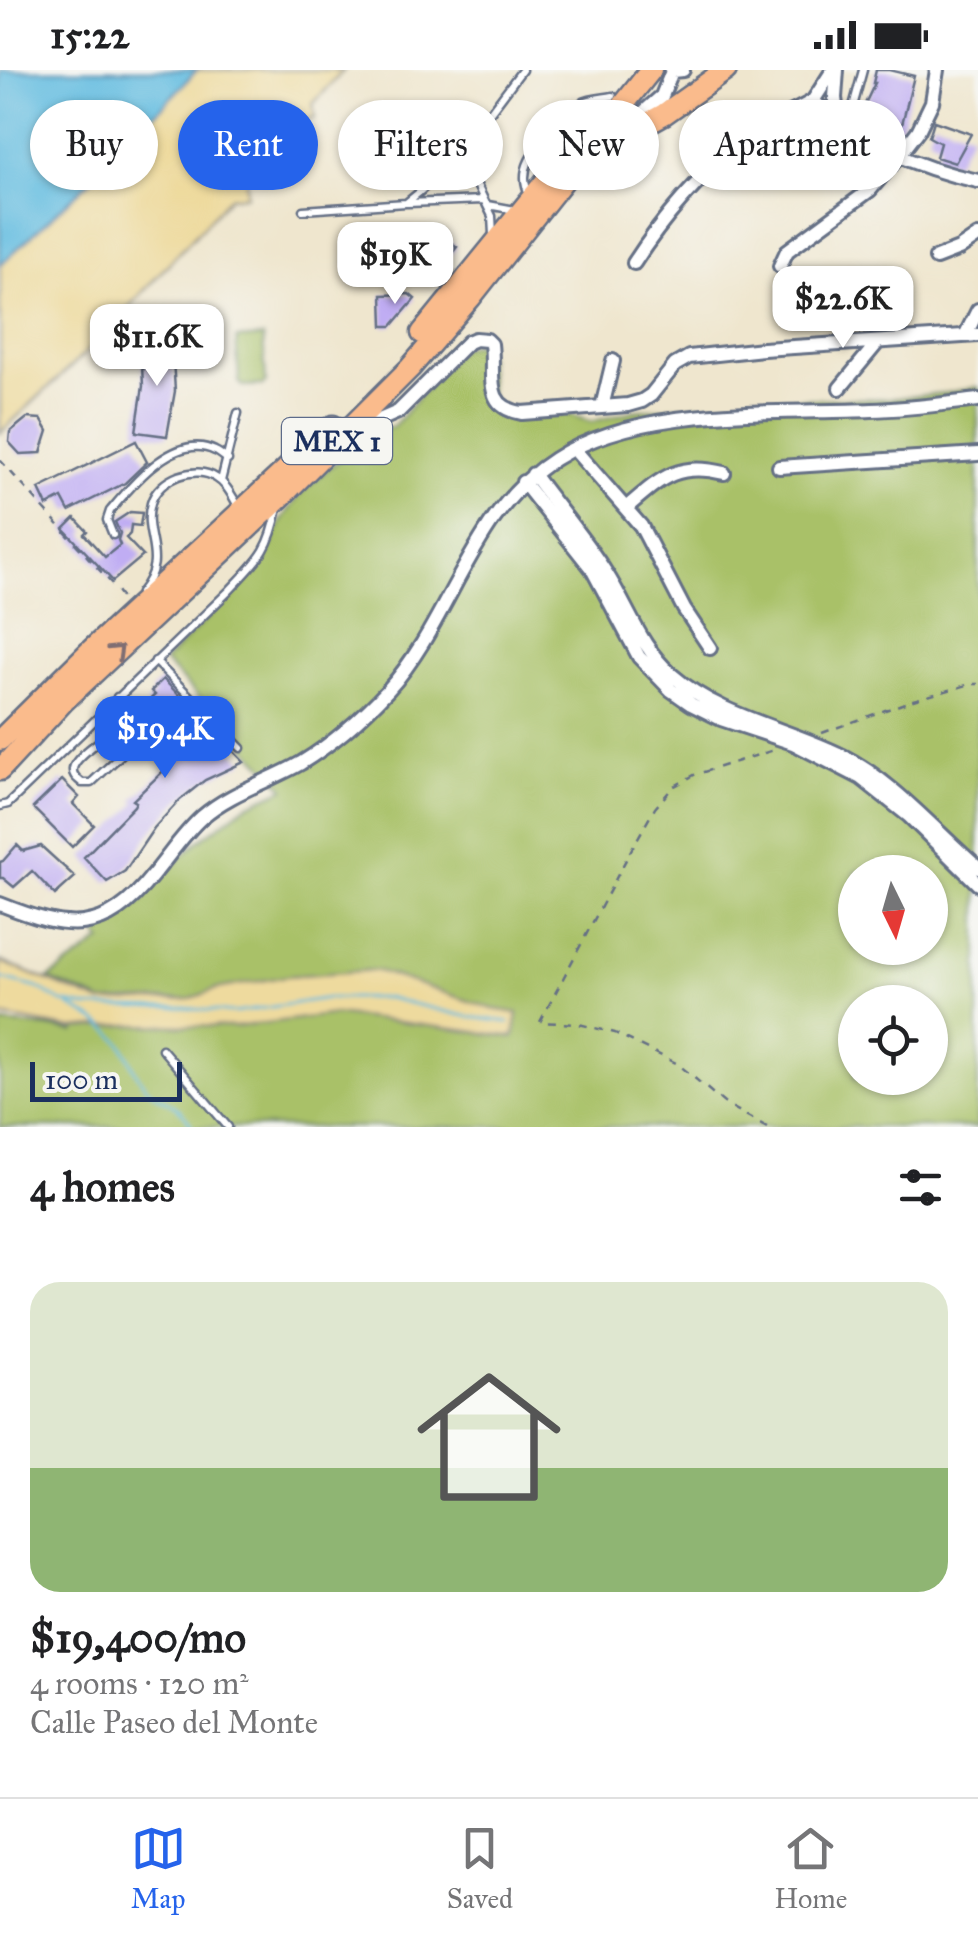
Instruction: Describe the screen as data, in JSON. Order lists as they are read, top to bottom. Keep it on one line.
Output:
{"streets":{"highway":["MEX 1"]},"scale_bar":"100 m","north":"bottom","page":{"status":"15:22","chip":["Buy","Rent","Filters","New","Apartment"],"price":["$19K","$22.6K","$11.6K","$19.4K"],"scale":"100 m","heading":"4 homes","list":[{"name":"$19,400/mo","note":"4 rooms · 120 m² · Calle Paseo del Monte"}],"tabs":["Map","Saved","Home"]}}
